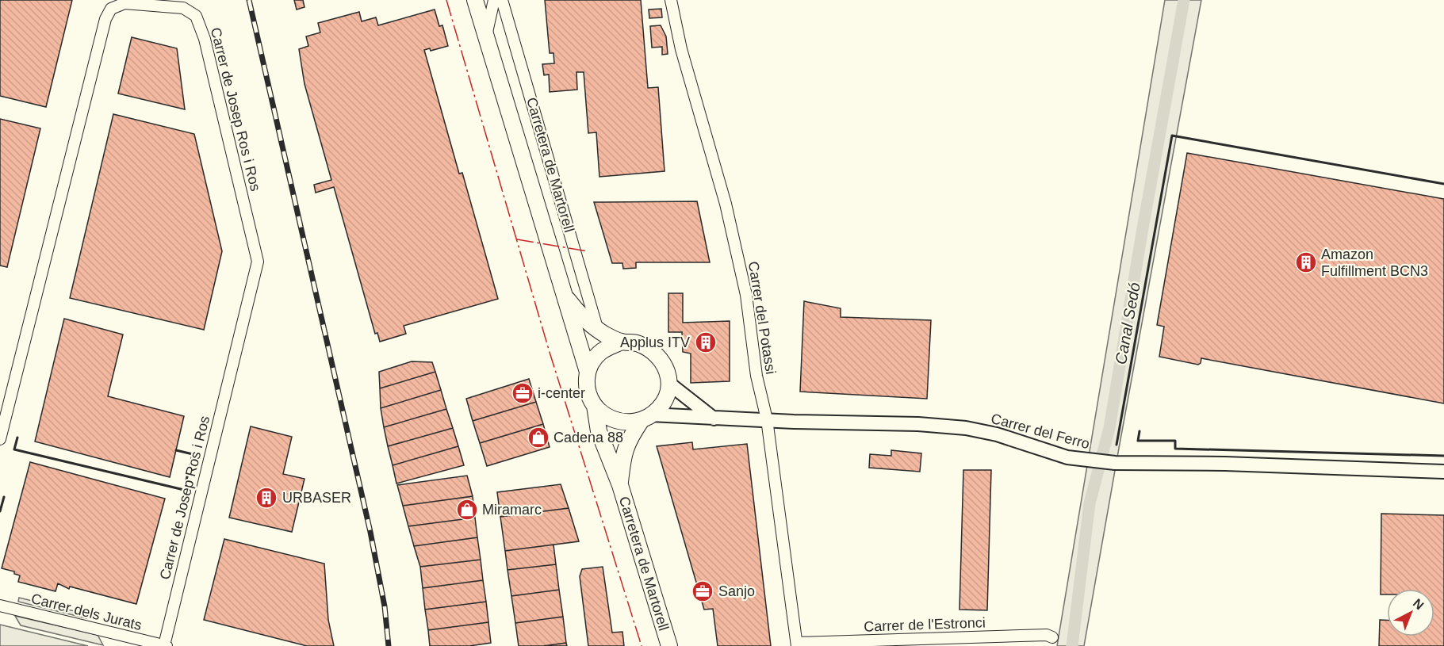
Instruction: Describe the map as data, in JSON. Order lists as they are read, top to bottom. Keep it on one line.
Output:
{"streets":{"main road":["Carretera de Martorell"],"street":["Carrer de Josep Ros i Ros","Carrer del Potassi","Carrer del Ferro","Carrer dels Jurats","Carrer de l'Estronci"]},"crossings":[["Carrer de Josep Ros i Ros","Carrer dels Jurats"],["Carretera de Martorell","Carrer del Ferro"],["Carrer del Potassi","Carrer del Ferro"],["Carrer del Potassi","Carrer de l'Estronci"]],"water":["Canal Sedó"],"places":{"building":["Amazon Fulfillment BCN3","Applus ITV","URBASER"],"office":["i-center","Sanjo"],"shop":["Cadena 88","Miramarc"]},"north":"top right"}
